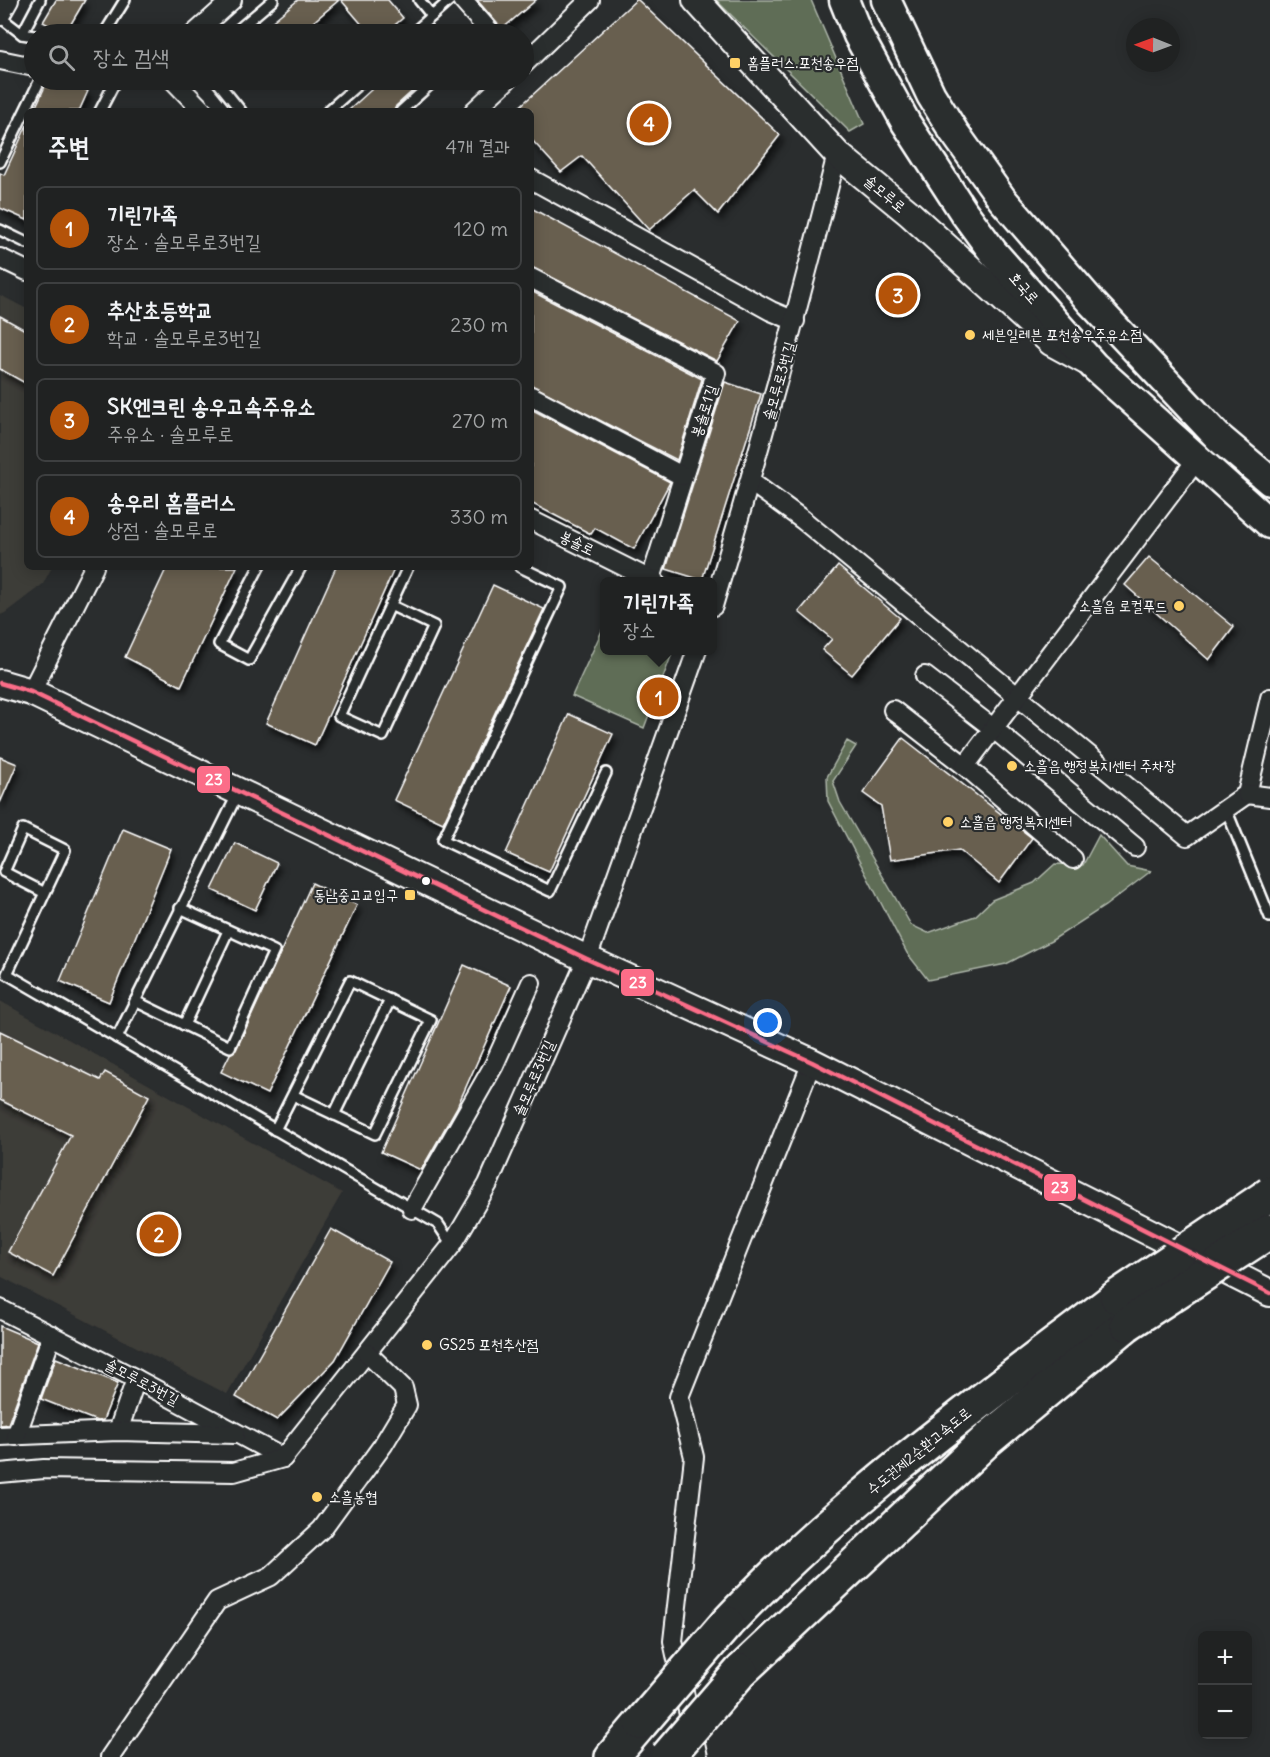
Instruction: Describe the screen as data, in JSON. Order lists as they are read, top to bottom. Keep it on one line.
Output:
{"streets":{"highway":["수도권제2순환고속도로"],"main road":["솔모루로","호국로"],"street":["솔모루로3번길","봉솔로1길","봉솔로"]},"crossings":[["솔모루로","호국로"],["솔모루로","솔모루로3번길"]],"places":{"transit":["홈플러스.포천송우점","동남중고교입구"],"other":["세븐일레븐 포천송우주유소점","소흘읍 로컬푸드","소흘읍 행정복지센터 주차장","소흘읍 행정복지센터","GS25 포천추산점","소흘농협"]},"lines":["transit line 23"],"north":"left","page":{"search":"장소 검색","pins":["4","3","1","2"],"heading":["주변","4개 결과"],"list":[{"mark":"1","name":"기린가족","note":"장소 · 솔모루로3번길","value":"120 m"},{"mark":"2","name":"추산초등학교","note":"학교 · 솔모루로3번길","value":"230 m"},{"mark":"3","name":"SK엔크린 송우고속주유소","note":"주유소 · 솔모루로","value":"270 m"},{"mark":"4","name":"송우리 홈플러스","note":"상점 · 솔모루로","value":"330 m"}],"popup":["기린가족","장소"],"map_buttons":["+","−"]}}
